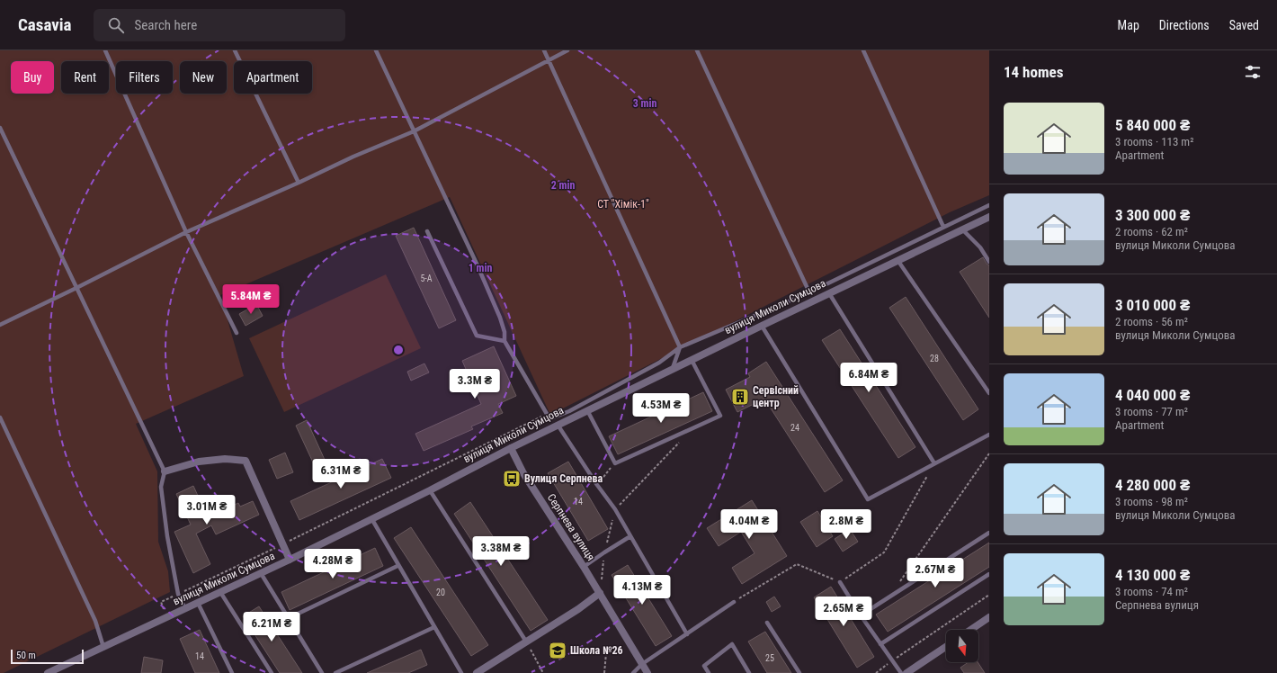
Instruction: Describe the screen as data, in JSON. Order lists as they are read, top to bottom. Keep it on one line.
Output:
{"streets":{"street":["вулиця Миколи Сумцова","Серпнева вулиця"]},"crossings":[["вулиця Миколи Сумцова","Серпнева вулиця"]],"parks":["СТ \"Хімік-1\""],"places":{"building":["Сервісний центр"],"bus stop":["Вулиця Серпнева"],"school or university":["Школа №26"]},"house_numbers":["5-А","28","24","14","20","14","25"],"scale_bar":"50 m","north":"bottom","page":{"header":"Casavia","search":"Search here","nav":["Map","Directions","Saved"],"heading":"14 homes","chip":["Buy","Rent","Filters","New","Apartment"],"list":[{"name":"5 840 000 ₴","note":"3 rooms · 113 m² · Apartment"},{"name":"3 300 000 ₴","note":"2 rooms · 62 m² · вулиця Миколи Сумцова"},{"name":"3 010 000 ₴","note":"2 rooms · 56 m² · вулиця Миколи Сумцова"},{"name":"4 040 000 ₴","note":"3 rooms · 77 m² · Apartment"},{"name":"4 280 000 ₴","note":"3 rooms · 98 m² · вулиця Миколи Сумцова"},{"name":"4 130 000 ₴","note":"3 rooms · 74 m² · Серпнева вулиця"}],"price":["5.84M ₴","6.84M ₴","3.3M ₴","4.53M ₴","6.31M ₴","3.01M ₴","4.04M ₴","2.8M ₴","3.38M ₴","4.28M ₴","2.67M ₴","4.13M ₴","2.65M ₴","6.21M ₴"],"scale":"50 m"},"rings":["3 min","2 min","1 min"]}
